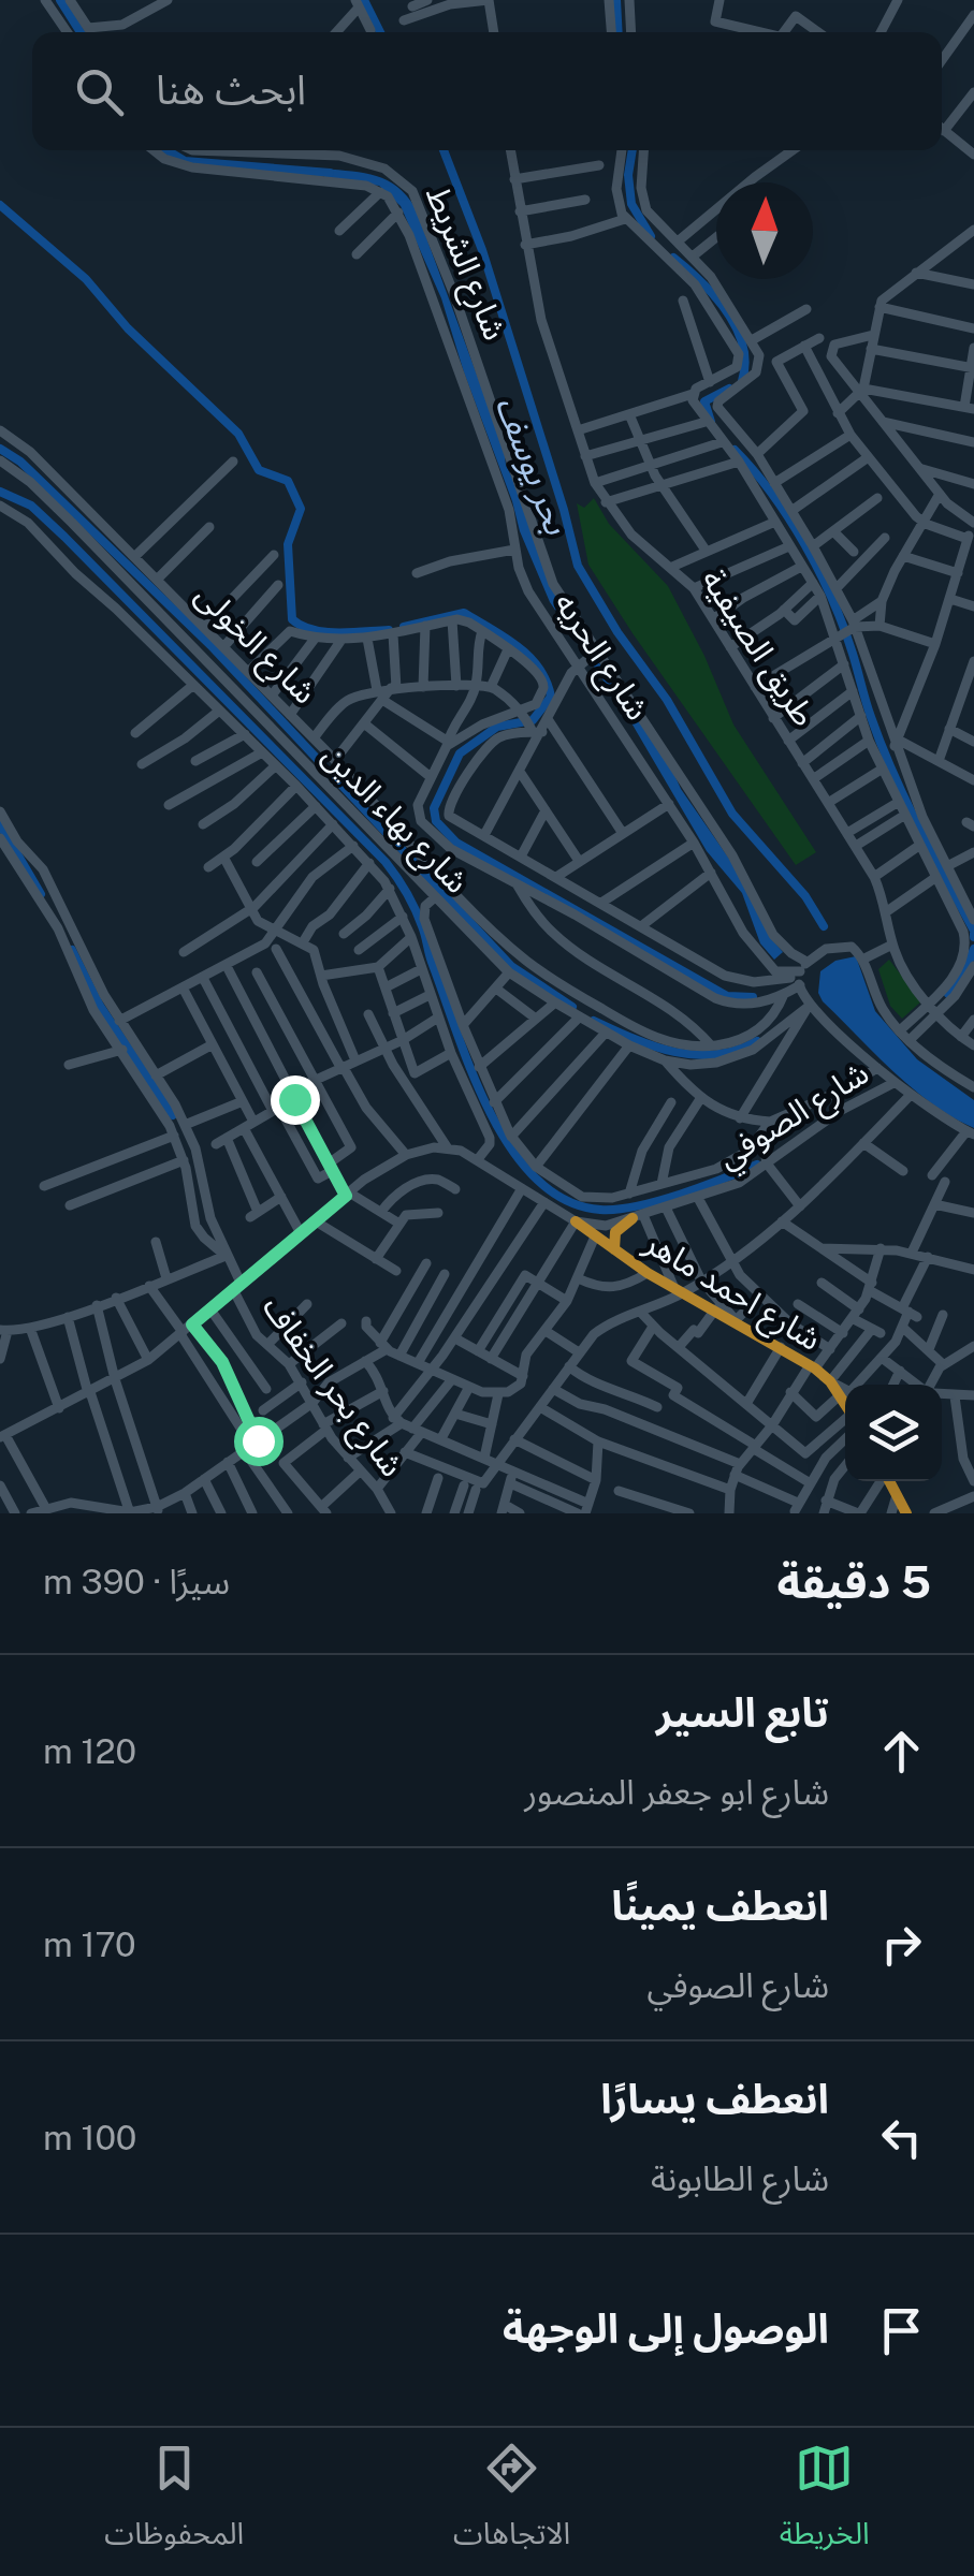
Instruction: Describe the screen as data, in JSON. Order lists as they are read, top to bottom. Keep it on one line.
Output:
{"streets":{"main road":["شارع احمد ماهر"],"street":["شارع الشريط","شارع الخولى","طريق الصيفية","شارع الحريه","شارع بهاء الدين","شارع الصوفي","شارع بحر الخفاف"]},"crossings":[["شارع الشريط","شارع الحريه"],["شارع الصوفي","شارع احمد ماهر"]],"water":["بحر يوسف"],"north":"top","page":{"search":"ابحث هنا","heading":["5 دقيقة","سيرًا · 390 m"],"list":[["تابع السير","شارع ابو جعفر المنصور","120 m"],["انعطف يمينًا","شارع الصوفي","170 m"],["انعطف يسارًا","شارع الطابونة","100 m"],"الوصول إلى الوجهة"],"nav":["الخريطة","الاتجاهات","المحفوظات"]}}
